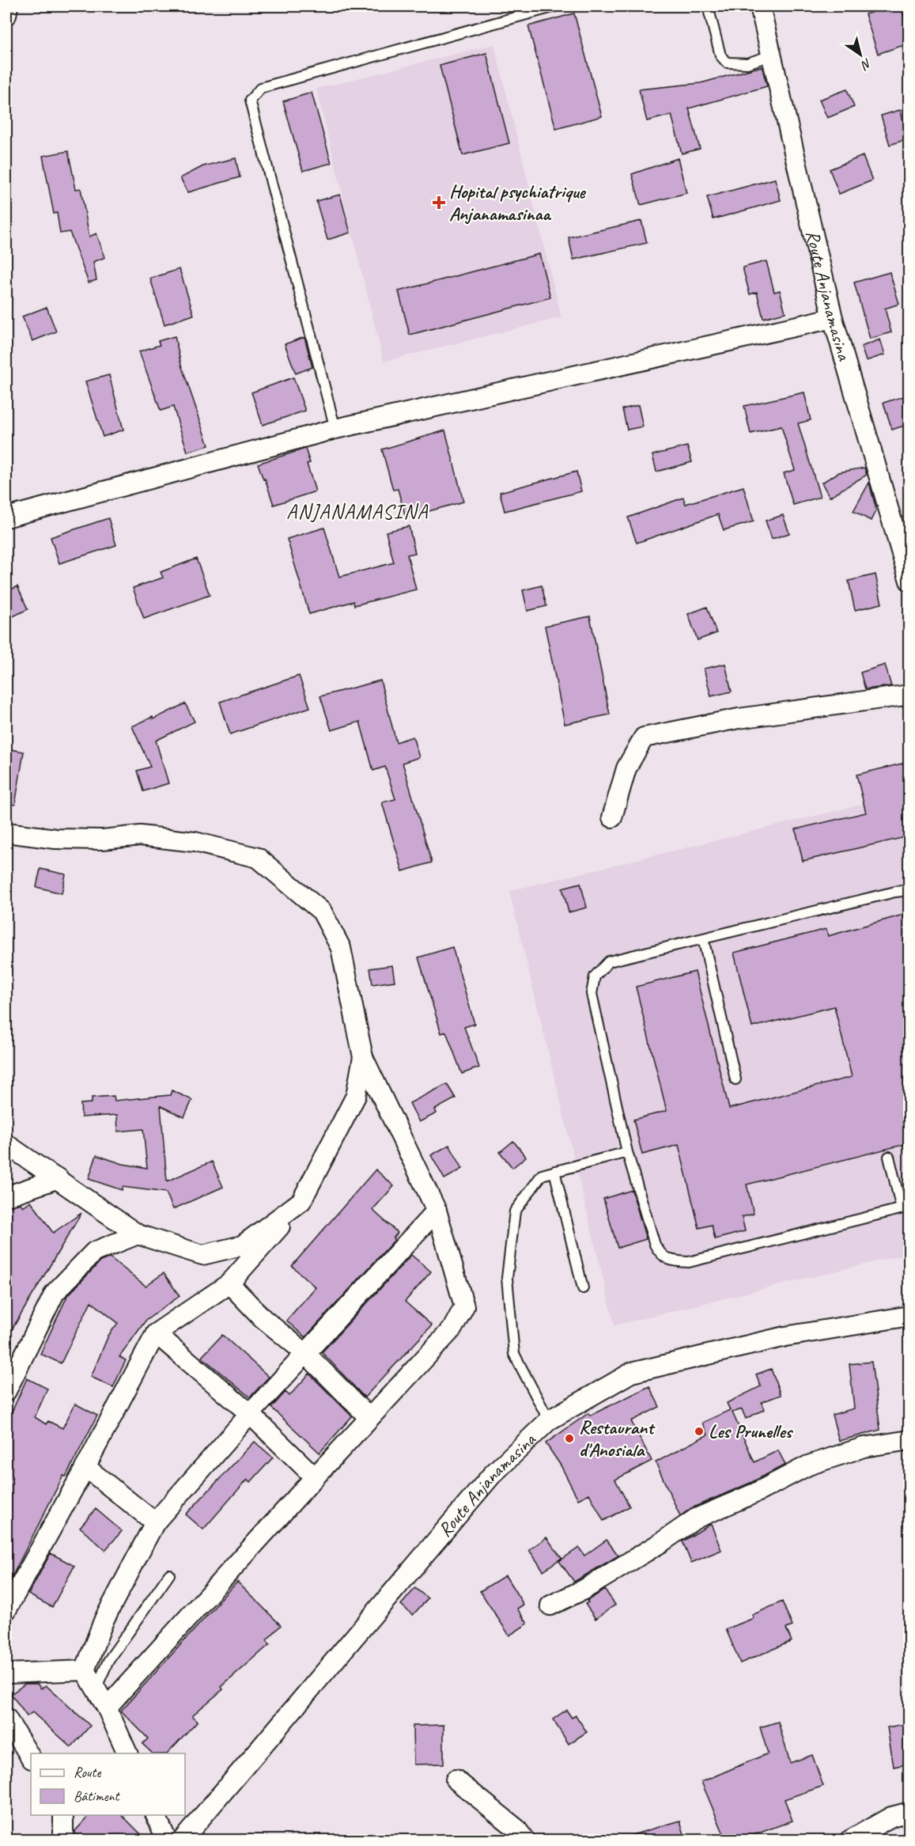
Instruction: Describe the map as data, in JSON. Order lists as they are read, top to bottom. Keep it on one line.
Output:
{"streets":{"street":["Route Anjanamasina"]},"districts":["ANJANAMASINA"],"places":{"health":["Hopital psychiatrique Anjanamasinaa"],"other":["Les Prunelles","Restaurant d'Anosiala"]},"legend":["Route","Bâtiment"],"north":"bottom right"}
